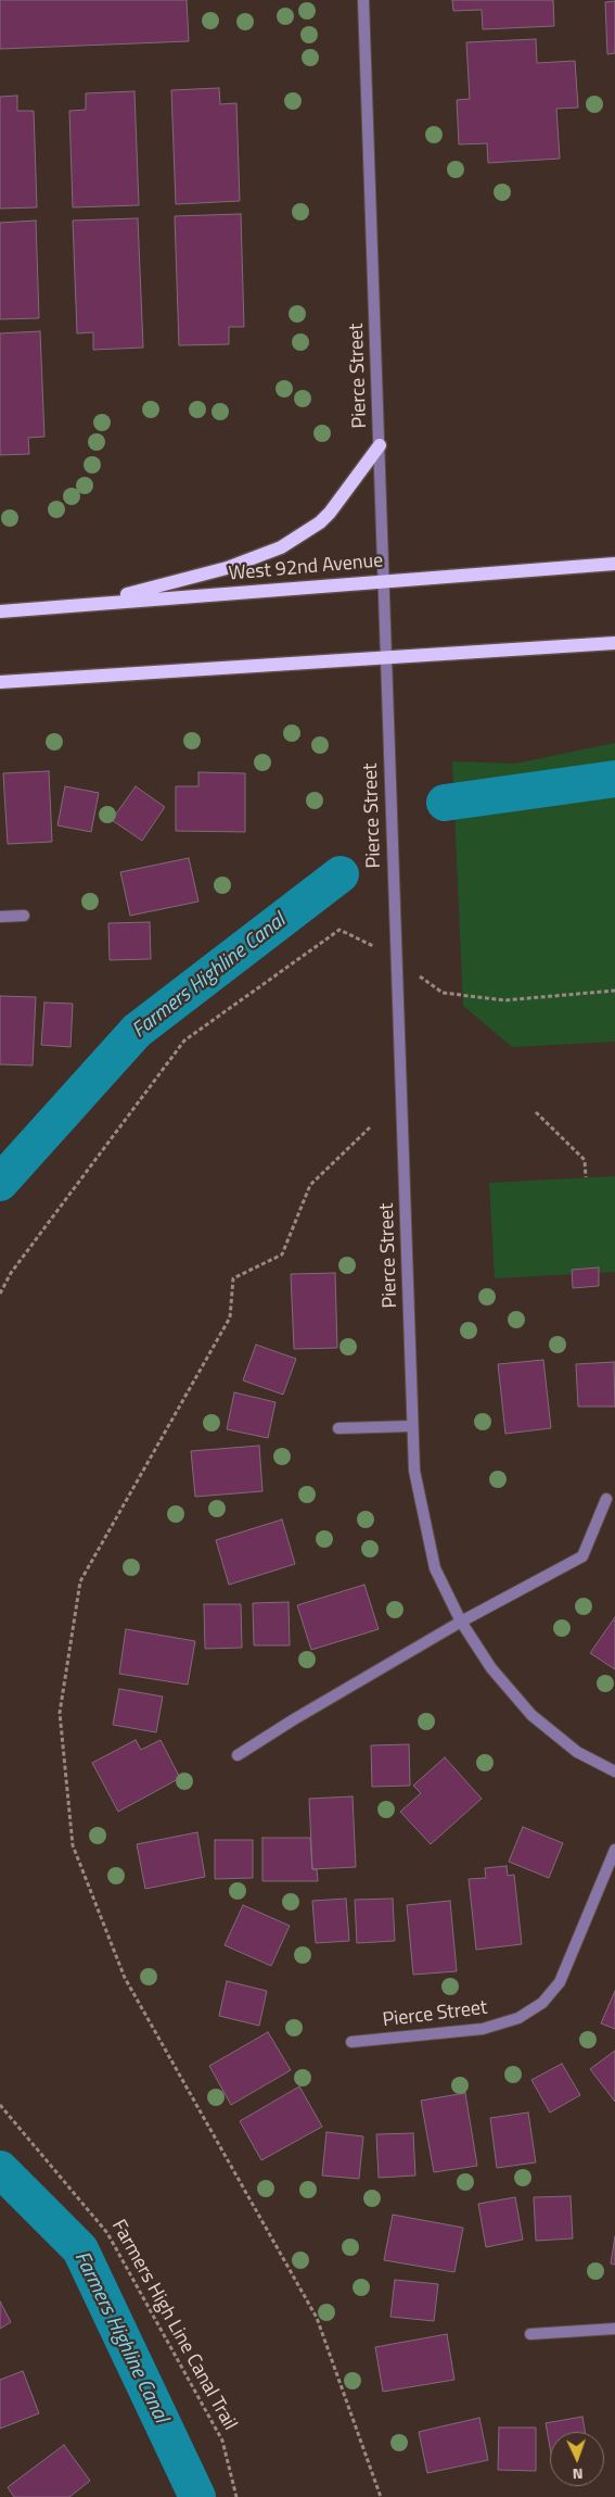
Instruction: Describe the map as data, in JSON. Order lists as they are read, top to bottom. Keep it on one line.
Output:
{"streets":{"main road":["West 92nd Avenue"],"street":["Pierce Street"],"path":["Farmers High Line Canal Trail"]},"crossings":[["Pierce Street","West 92nd Avenue"]],"water":["Farmers Highline Canal"],"north":"bottom"}
